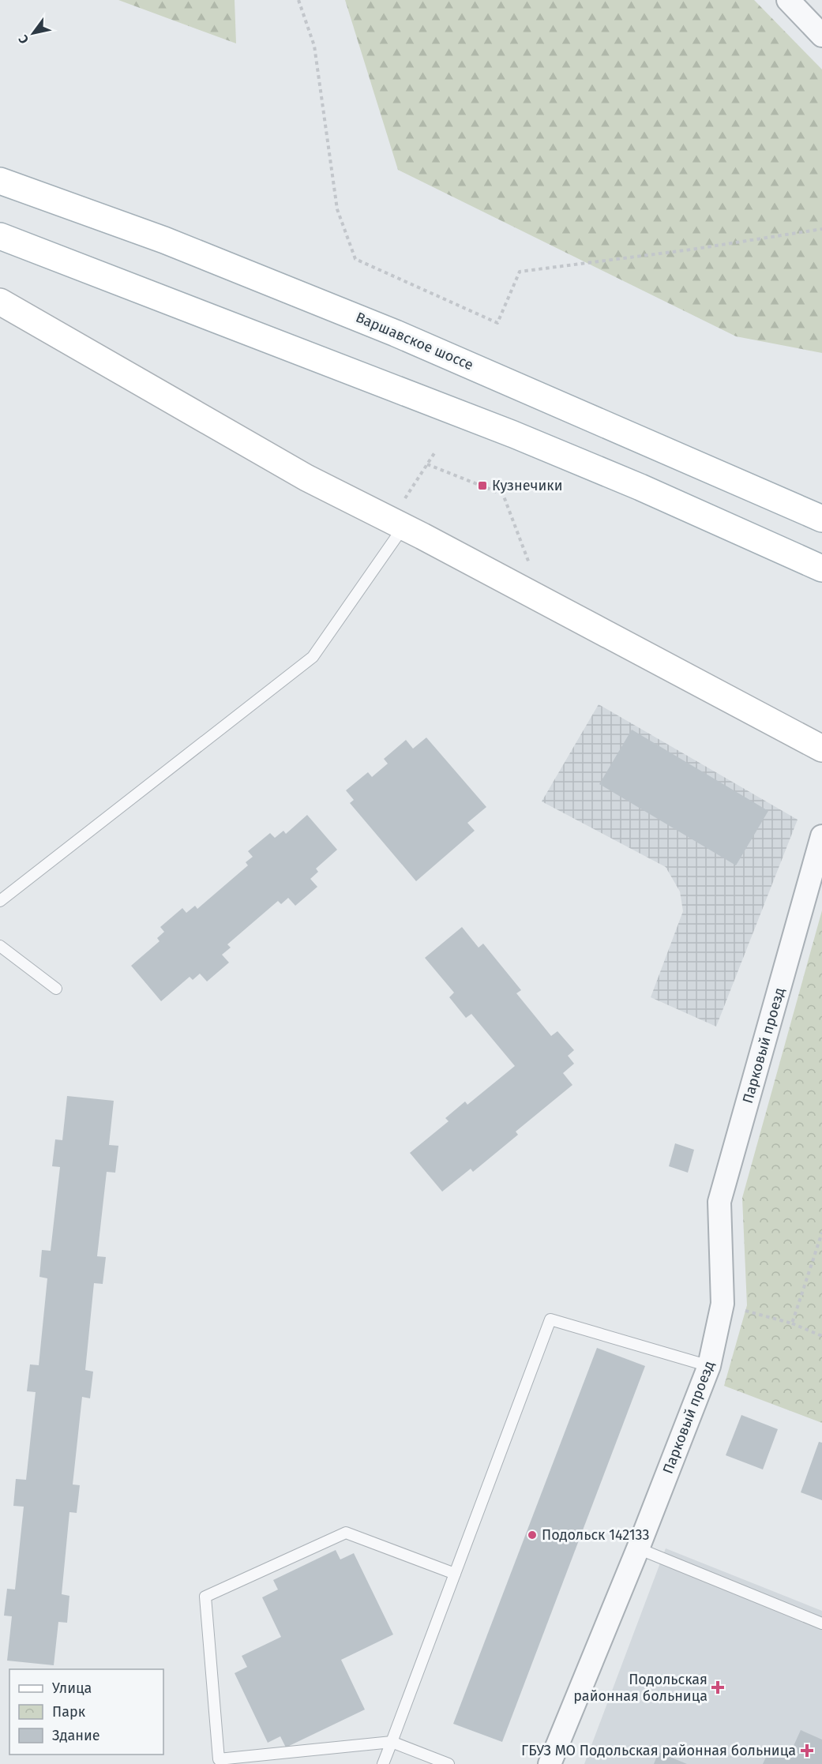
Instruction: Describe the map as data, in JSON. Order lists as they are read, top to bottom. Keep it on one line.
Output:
{"streets":{"main road":["Варшавское шоссе"],"street":["Парковый проезд"]},"places":{"transit":["Кузнечики"],"other":["Подольск 142133"],"health":["Подольская районная больница","ГБУЗ МО Подольская районная больница"]},"legend":["Улица","Парк","Здание"],"north":"bottom left"}
